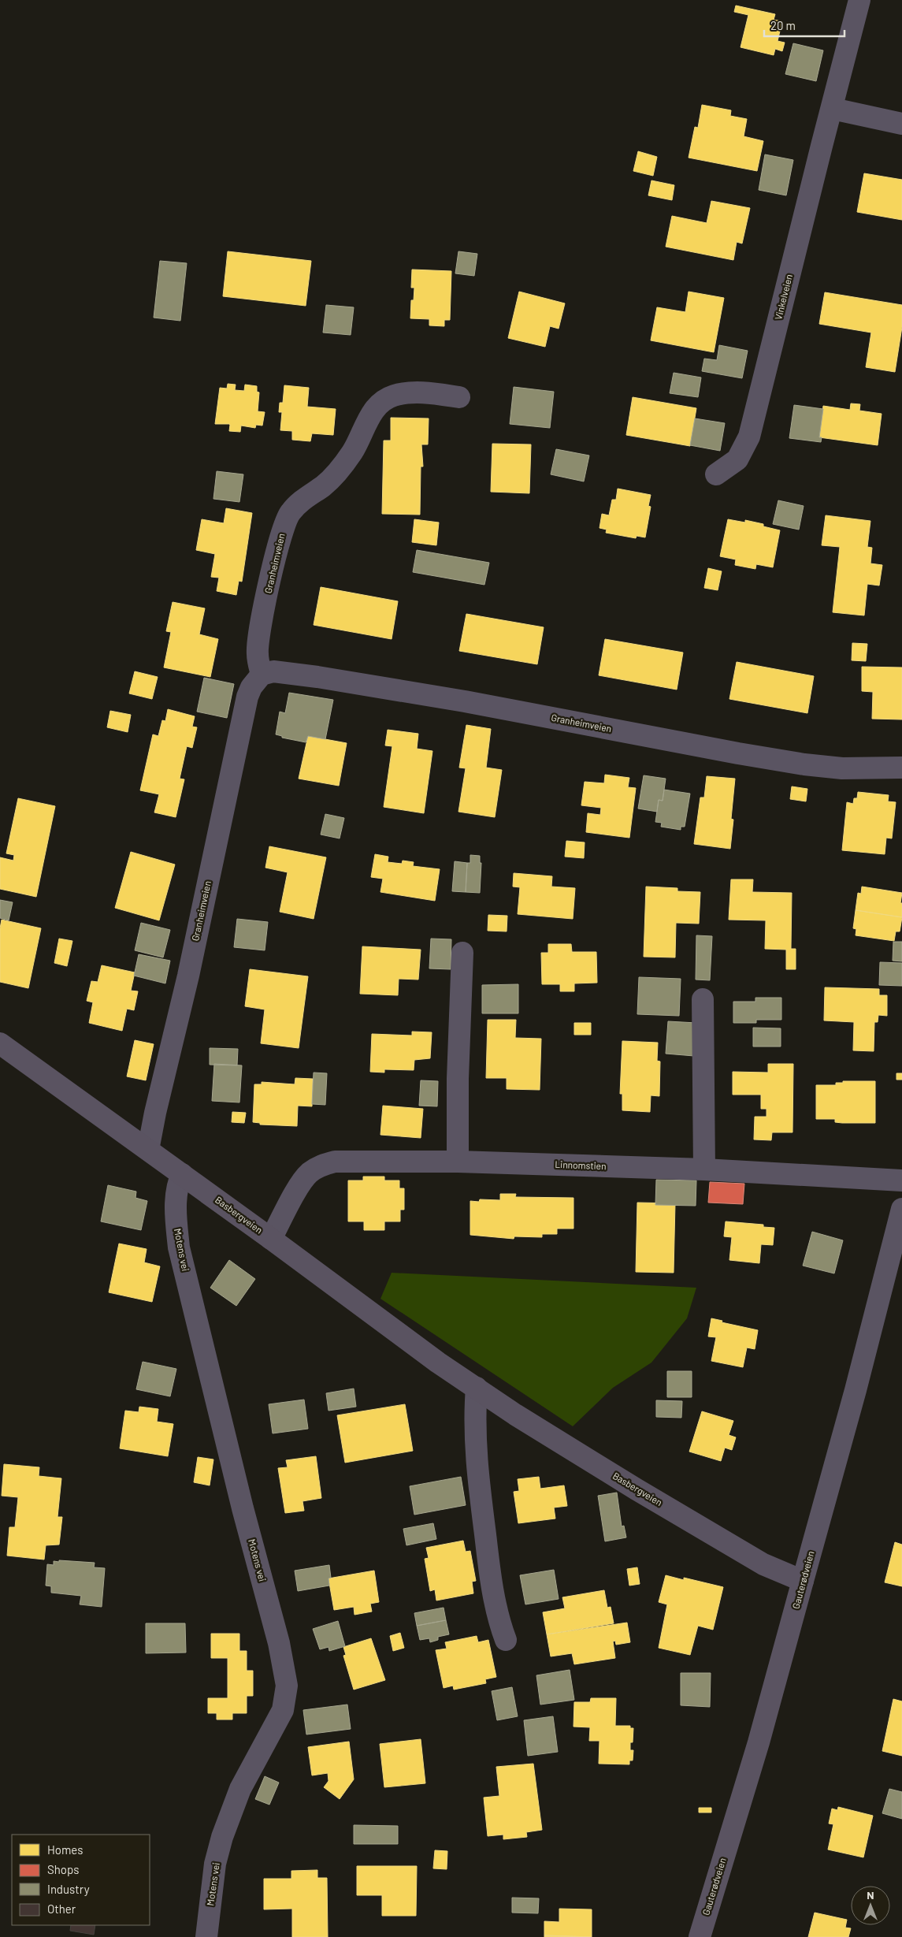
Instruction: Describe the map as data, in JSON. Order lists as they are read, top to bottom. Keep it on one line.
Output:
{"streets":{"main road":["Basbergveien","Gauterødveien"],"street":["Vinkelveien","Granheimveien","Linnomstien","Motens vei"]},"crossings":[["Granheimveien","Basbergveien"],["Linnomstien","Basbergveien"],["Basbergveien","Motens vei"],["Basbergveien","Gauterødveien"]],"legend":["Homes","Shops","Industry","Other"],"scale_bar":"20 m","north":"top"}
